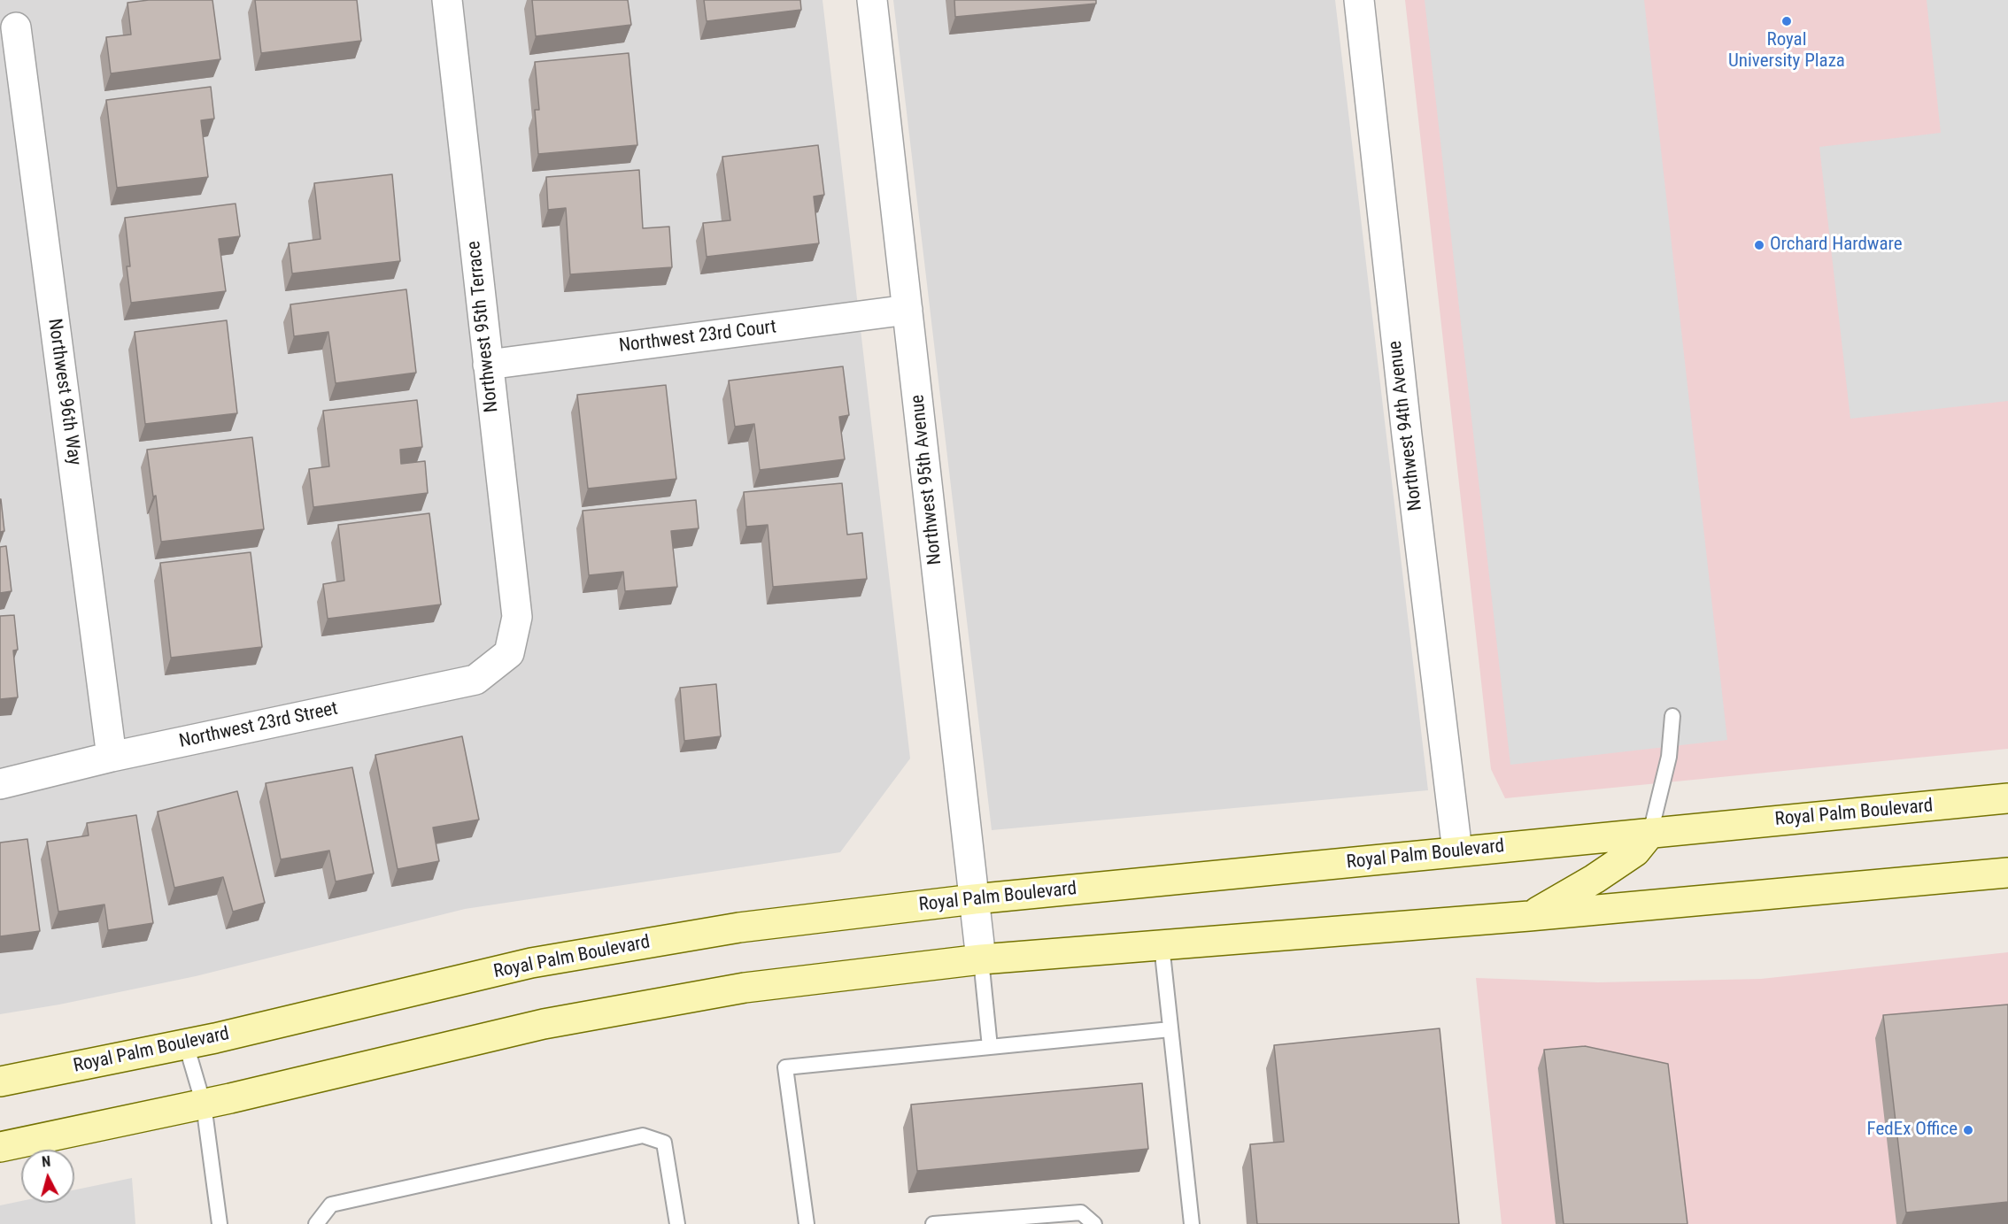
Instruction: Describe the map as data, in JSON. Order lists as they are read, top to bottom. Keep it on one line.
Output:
{"streets":{"main road":["Royal Palm Boulevard"],"street":["Northwest 95th Terrace","Northwest 23rd Court","Northwest 96th Way","Northwest 94th Avenue","Northwest 95th Avenue","Northwest 23rd Street"]},"crossings":[["Northwest 95th Terrace","Northwest 23rd Court"],["Northwest 95th Terrace","Northwest 23rd Street"],["Northwest 23rd Court","Northwest 95th Avenue"],["Northwest 96th Way","Northwest 23rd Street"],["Northwest 94th Avenue","Royal Palm Boulevard"],["Northwest 95th Avenue","Royal Palm Boulevard"]],"places":["Royal University Plaza","Orchard Hardware","FedEx Office"],"north":"top"}
